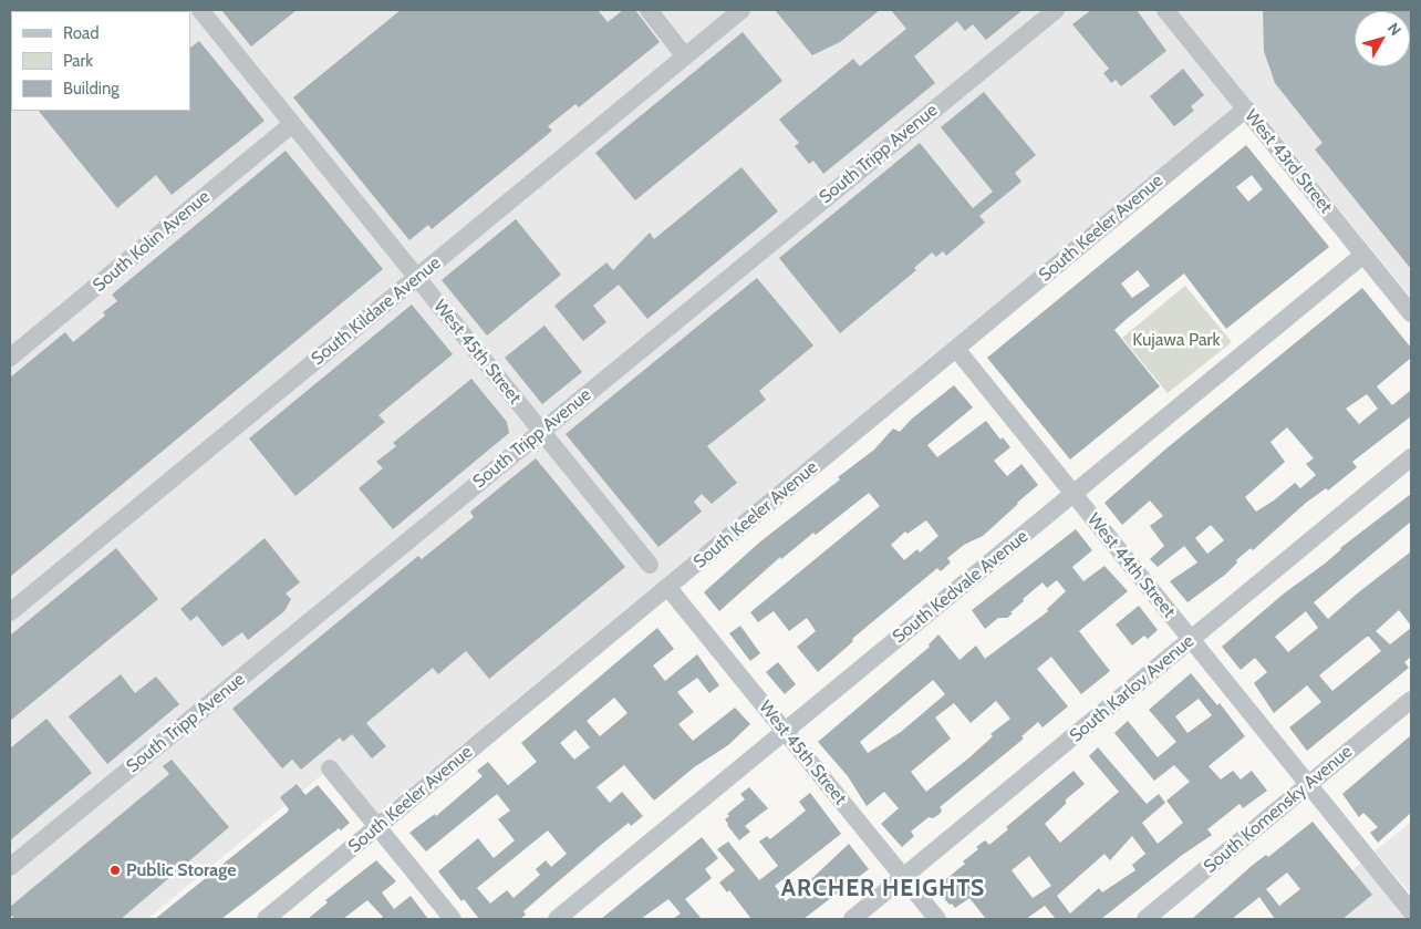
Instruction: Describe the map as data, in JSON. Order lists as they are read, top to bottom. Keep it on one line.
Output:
{"streets":{"street":["South Tripp Avenue","West 43rd Street","South Keeler Avenue","South Kolin Avenue","South Kildare Avenue","West 45th Street","West 44th Street","South Kedvale Avenue","South Karlov Avenue","South Komensky Avenue"]},"crossings":[["South Tripp Avenue","West 45th Street"],["West 43rd Street","South Keeler Avenue"],["West 43rd Street","South Kedvale Avenue"],["South Keeler Avenue","West 45th Street"],["South Keeler Avenue","West 44th Street"],["South Kolin Avenue","West 45th Street"],["South Kildare Avenue","West 45th Street"],["West 45th Street","South Kedvale Avenue"],["West 45th Street","South Karlov Avenue"],["West 44th Street","South Kedvale Avenue"],["West 44th Street","South Karlov Avenue"],["West 44th Street","South Komensky Avenue"]],"districts":["ARCHER HEIGHTS"],"parks":["Kujawa Park"],"places":["Public Storage"],"legend":["Road","Park","Building"],"north":"top right"}
